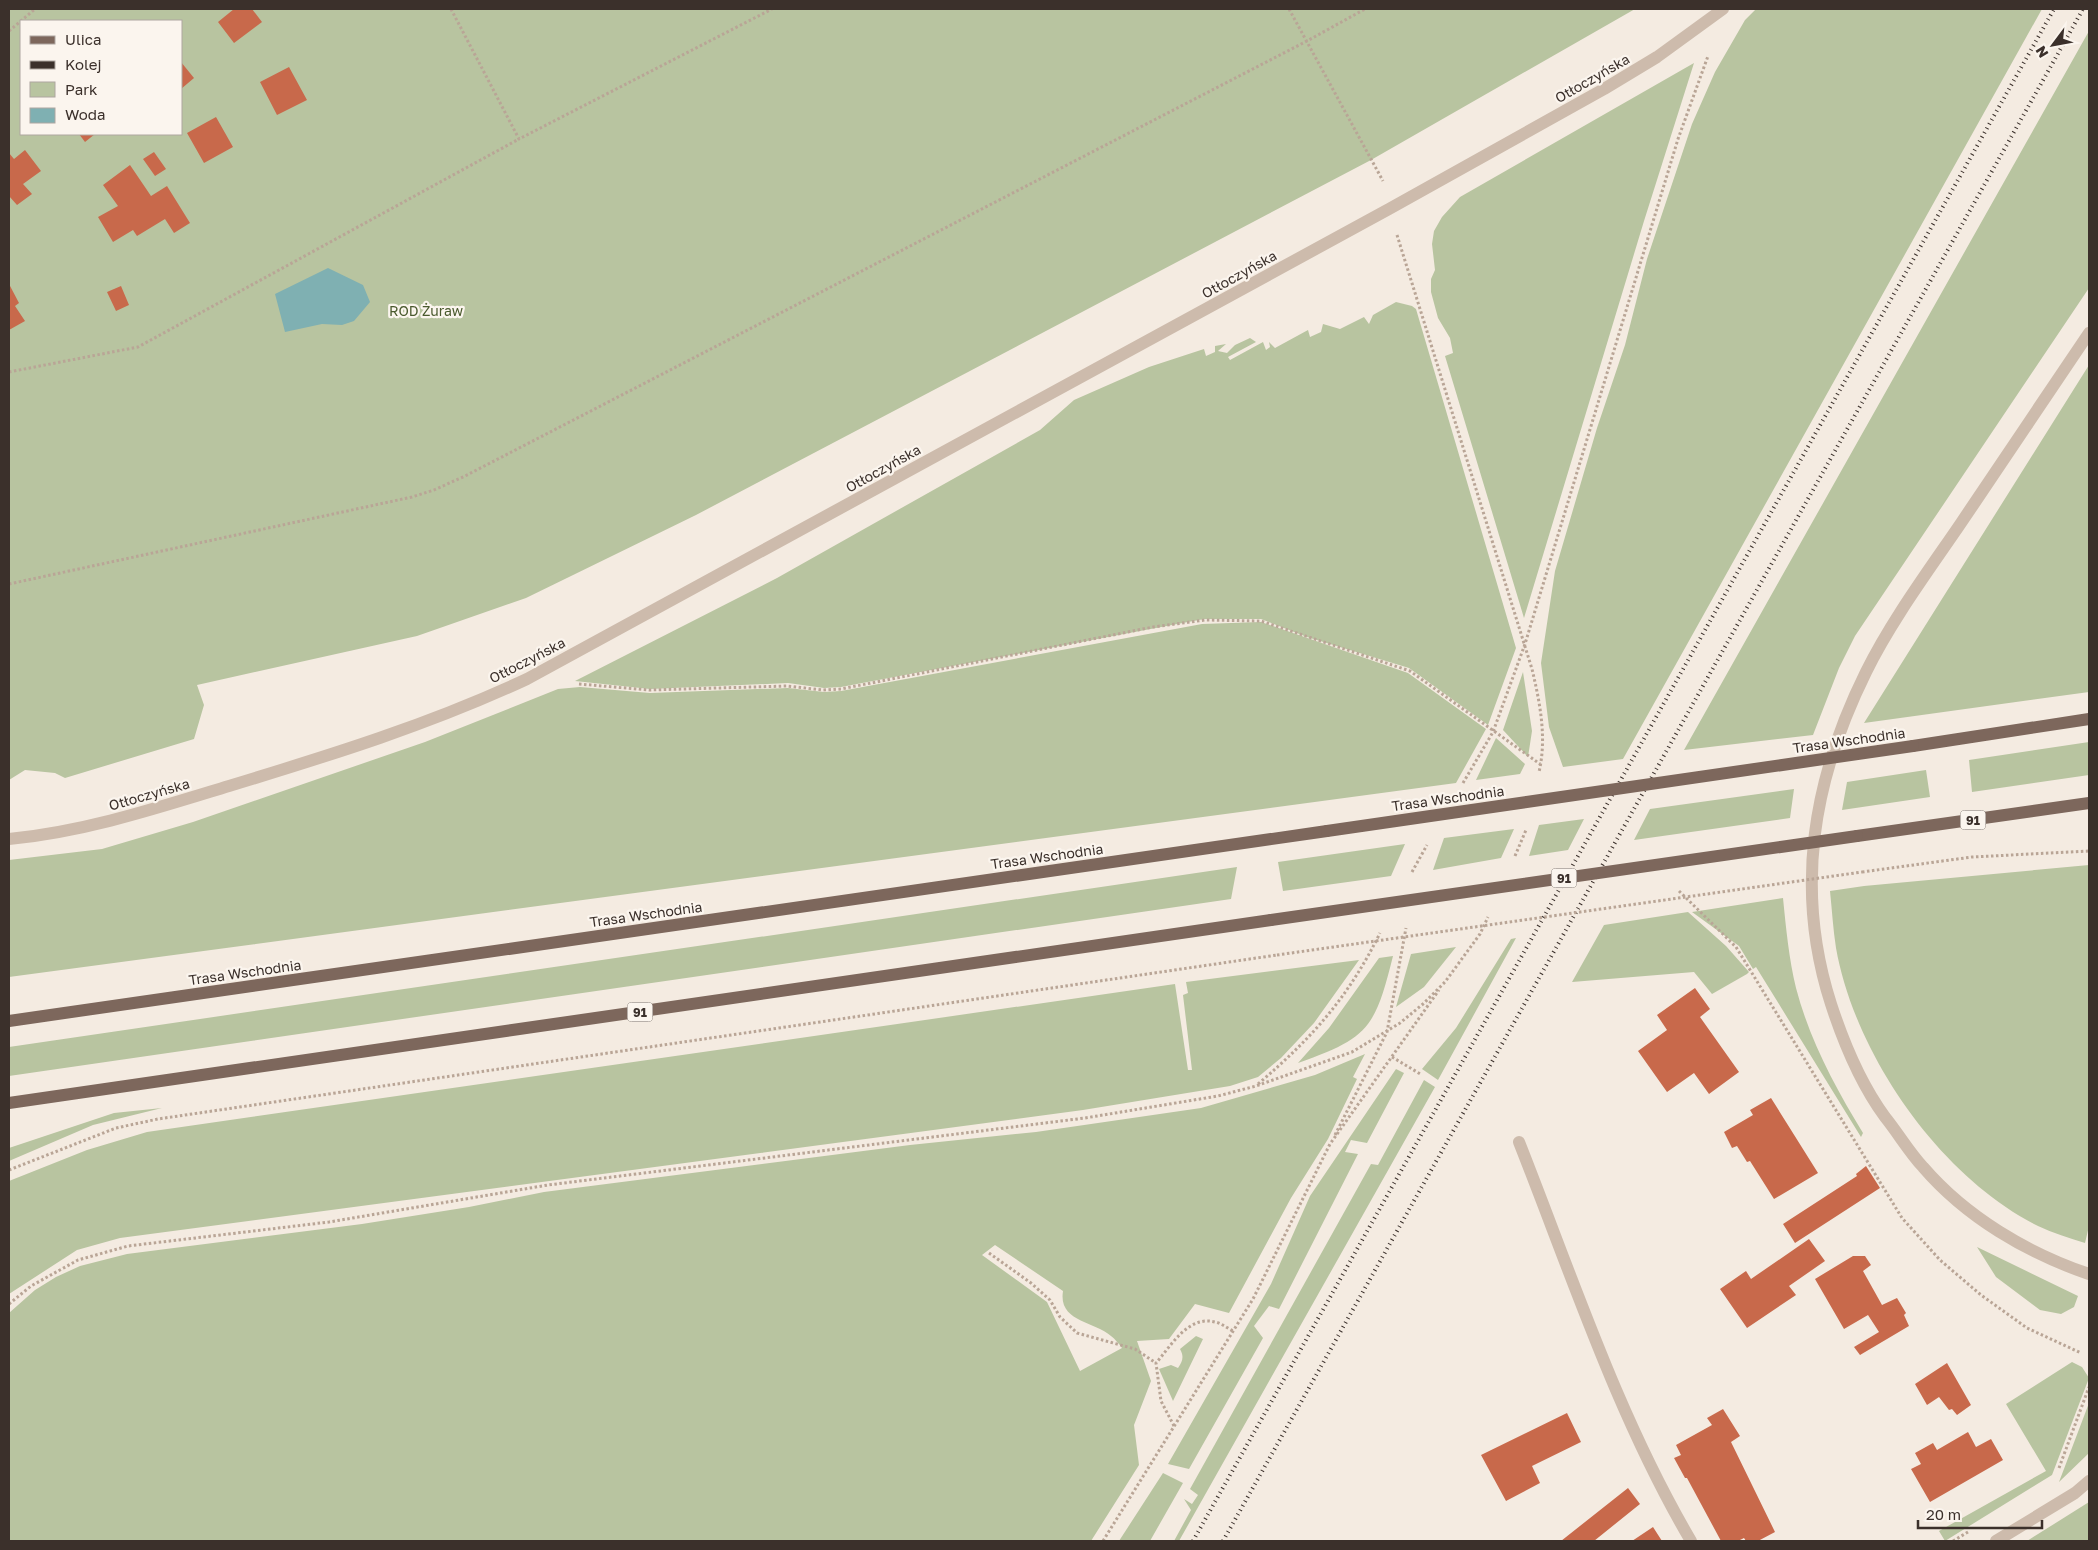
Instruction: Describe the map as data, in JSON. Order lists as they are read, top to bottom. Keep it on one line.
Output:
{"streets":{"main road":["Trasa Wschodnia","91"],"street":["Otłoczyńska"]},"parks":["ROD Żuraw"],"legend":["Ulica","Kolej","Park","Woda"],"scale_bar":"20 m","north":"bottom left"}
